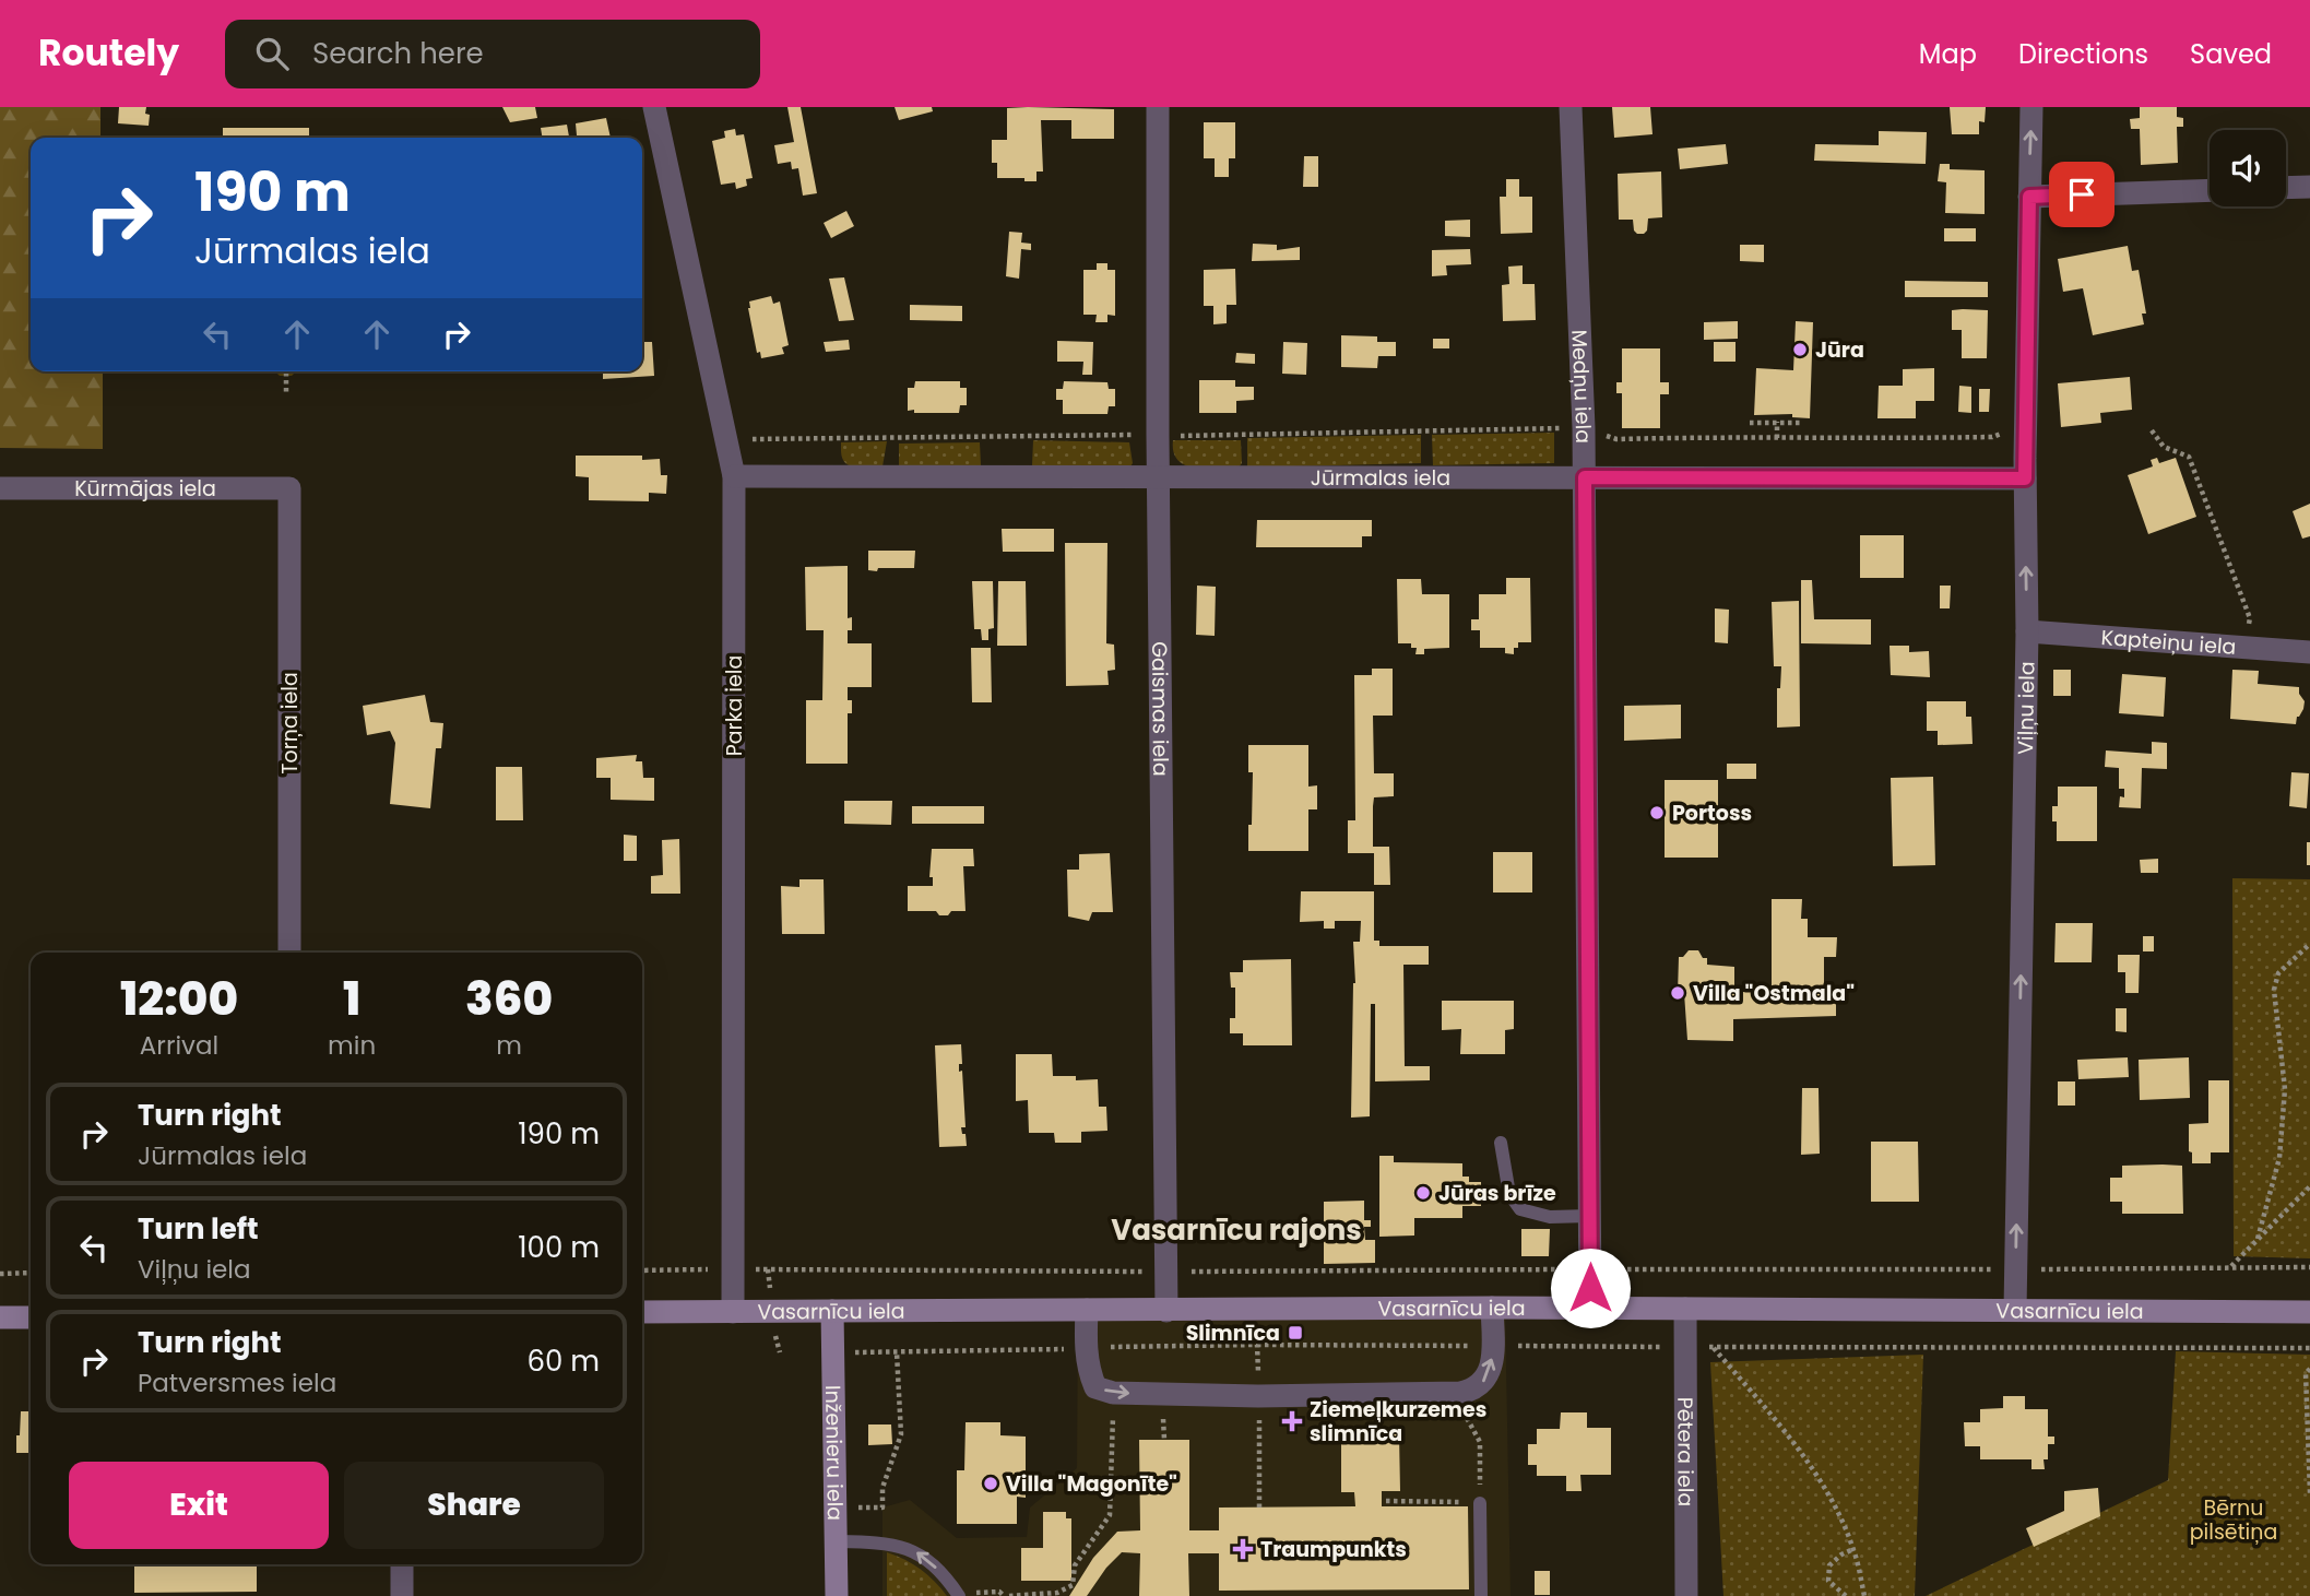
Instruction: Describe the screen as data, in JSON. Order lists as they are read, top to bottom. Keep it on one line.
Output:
{"streets":{"street":["Medņu iela","Jūrmalas iela","Kūrmājas iela","Kapteiņu iela","Parka iela","Gaismas iela","Viļņu iela","Torņa iela","Vasarnīcu iela","Pētera iela","Inženieru iela"]},"crossings":[["Medņu iela","Jūrmalas iela"],["Medņu iela","Vasarnīcu iela"],["Jūrmalas iela","Parka iela"],["Jūrmalas iela","Gaismas iela"],["Jūrmalas iela","Viļņu iela"],["Kūrmājas iela","Torņa iela"],["Kapteiņu iela","Viļņu iela"],["Parka iela","Vasarnīcu iela"],["Gaismas iela","Vasarnīcu iela"],["Viļņu iela","Vasarnīcu iela"],["Vasarnīcu iela","Pētera iela"],["Vasarnīcu iela","Inženieru iela"]],"one_way":["Viļņu iela"],"districts":["Vasarnīcu rajons"],"parks":["Bērnu pilsētiņa"],"places":{"other":["Jūra","Portoss","Villa \"Ostmala\"","Jūras brīze","Villa \"Magonīte\""],"transit":["Slimnīca"],"health":["Ziemeļkurzemes slimnīca","Traumpunkts"]},"page":{"header":"Routely","search":"Search here","nav":["Map","Directions","Saved"],"turn":["190 m","Jūrmalas iela"],"eta":["12:00","Arrival","1","min","360","m"],"list":[{"name":"Turn right","note":"Jūrmalas iela","value":"190 m"},{"name":"Turn left","note":"Viļņu iela","value":"100 m"},{"name":"Turn right","note":"Patversmes iela","value":"60 m"}],"buttons":["Exit","Share"]}}
